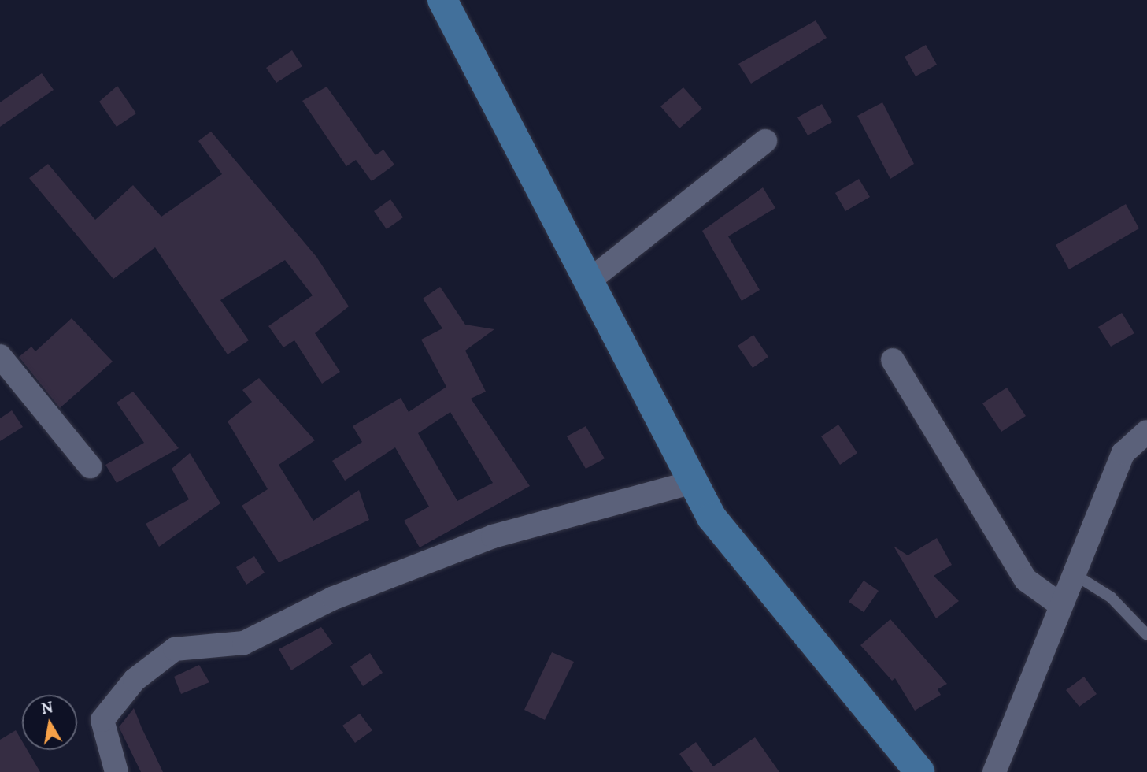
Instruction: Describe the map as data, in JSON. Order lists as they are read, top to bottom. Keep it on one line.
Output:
{"north":"top"}
